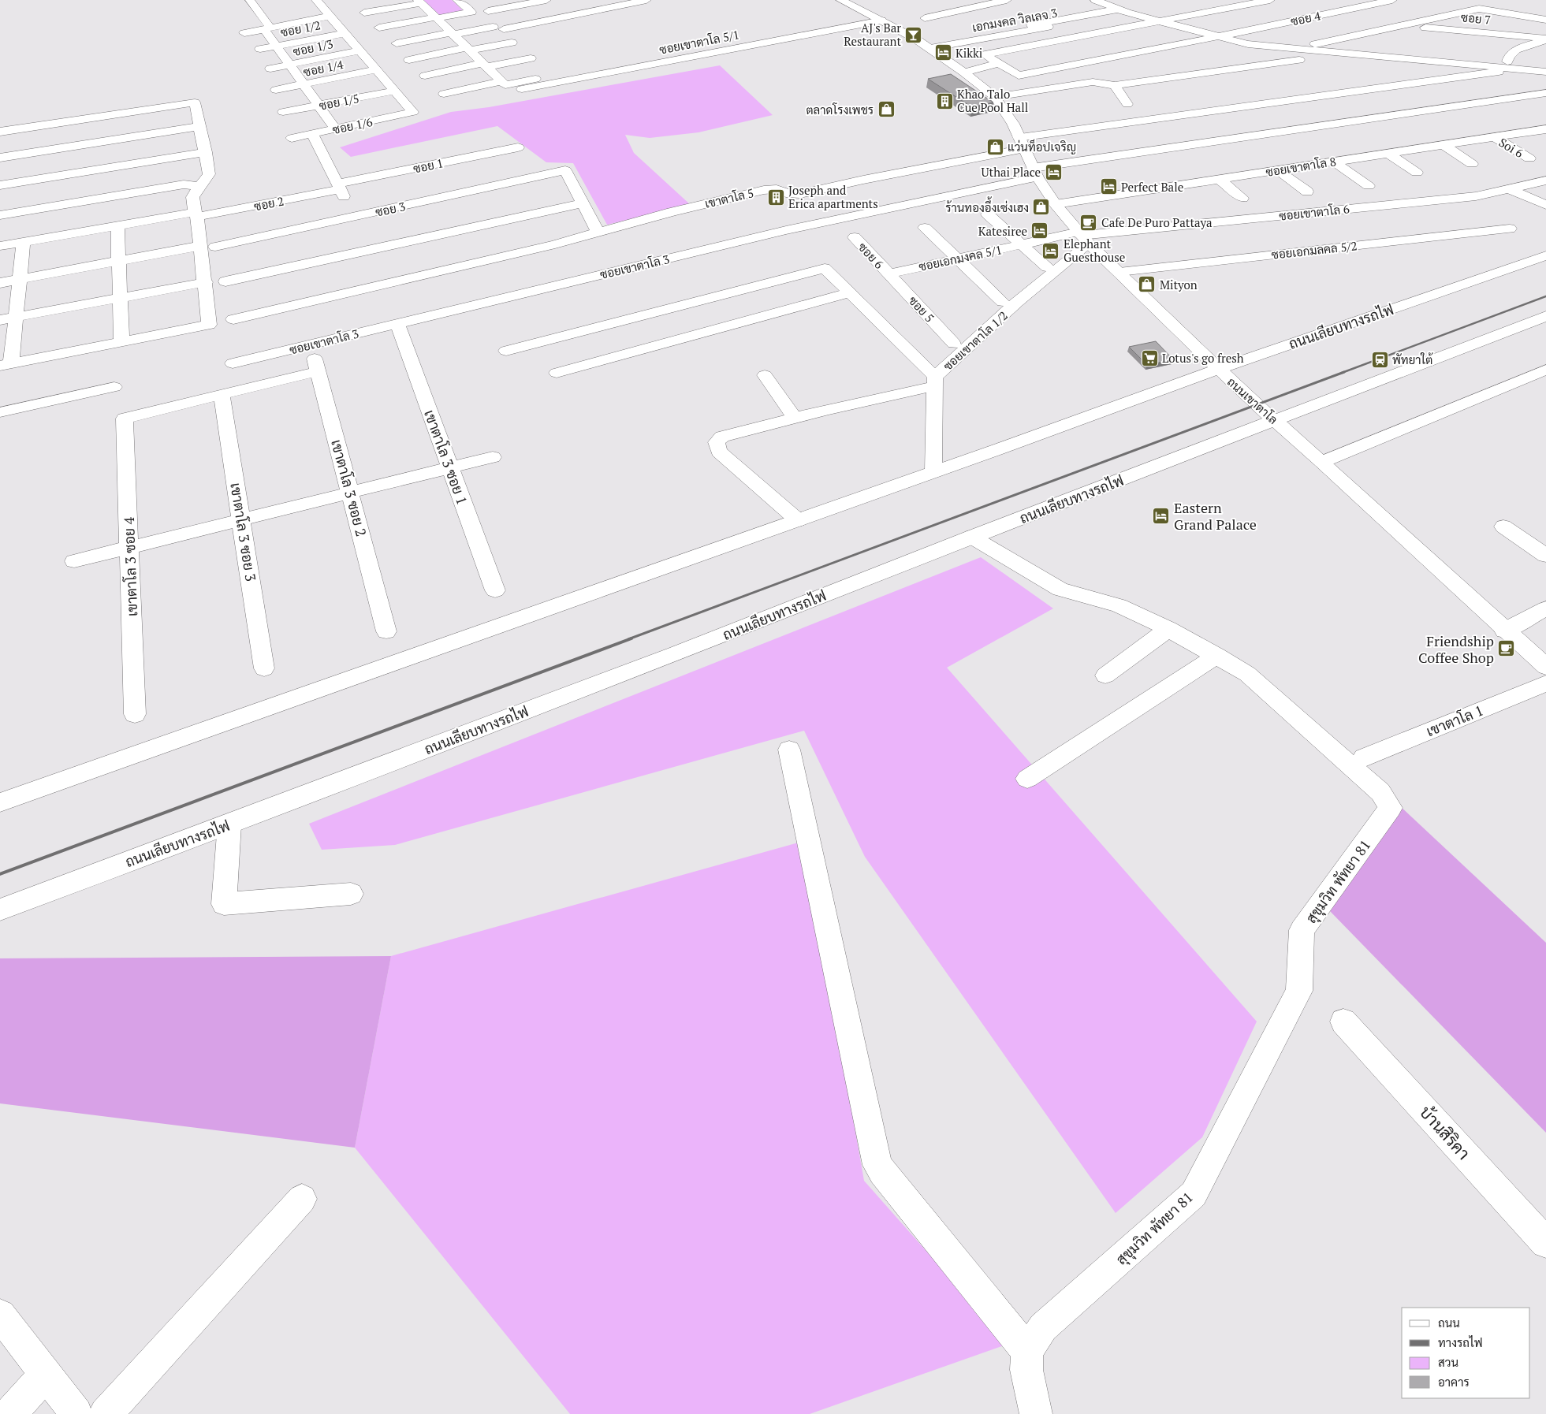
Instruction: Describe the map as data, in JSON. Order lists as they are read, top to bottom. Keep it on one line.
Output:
{"streets":{"street":["ซอย 4","ซอย 7","เอกมงคล วิลเลจ 3","ซอย 1/2","ซอยเขาตาโล 5/1","ซอย 1/3","ซอย 1/4","ซอย 1/5","ซอย 1/6","Soi 6","ซอย 1","ซอยเขาตาโล 8","เขาตาโล 5","ซอย 2","ซอย 3","ซอยเขาตาโล 6","ซอยเอกมลคล 5/2","ซอย 6","ซอยเอกมงคล 5/1","ซอยเขาตาโล 3","ซอย 5","ถนนเลียบทางรถไฟ","ซอยเขาตาโล 1/2","ถนนเขาตาโล","เขาตาโล 3 ซอย 1","เขาตาโล 3 ซอย 2","เขาตาโล 3 ซอย 3","เขาตาโล 3 ซอย 4","เขาตาโล 1","สุขุมวิท พัทยา 81","บ้านสิริคา"]},"crossings":[["เอกมงคล วิลเลจ 3","ถนนเขาตาโล"],["ซอยเขาตาโล 5/1","ถนนเขาตาโล"],["ซอย 1/5","ซอย 1/6"],["Soi 6","ซอยเขาตาโล 8"],["ซอย 1","ซอย 2"],["ซอยเขาตาโล 8","ถนนเขาตาโล"],["เขาตาโล 5","ถนนเขาตาโล"],["ซอยเขาตาโล 6","ซอยเอกมงคล 5/1"],["ซอยเขาตาโล 6","ซอยเขาตาโล 1/2"],["ซอยเขาตาโล 6","ถนนเขาตาโล"],["ซอยเอกมลคล 5/2","ถนนเขาตาโล"],["ซอย 6","ซอยเอกมงคล 5/1"],["ซอย 6","ซอย 5"],["ซอยเอกมงคล 5/1","ซอย 5"],["ซอยเอกมงคล 5/1","ซอยเขาตาโล 1/2"],["ซอยเอกมงคล 5/1","ถนนเขาตาโล"],["ซอยเขาตาโล 3","ถนนเขาตาโล"],["ซอยเขาตาโล 3","เขาตาโล 3 ซอย 1"],["ซอยเขาตาโล 3","เขาตาโล 3 ซอย 2"],["ถนนเลียบทางรถไฟ","ซอยเขาตาโล 1/2"],["ถนนเลียบทางรถไฟ","ถนนเขาตาโล"],["ถนนเลียบทางรถไฟ","สุขุมวิท พัทยา 81"],["ซอยเขาตาโล 1/2","ถนนเขาตาโล"],["เขาตาโล 3 ซอย 3","เขาตาโล 3 ซอย 4"]],"places":{"bar":["AJ's Bar Restaurant"],"hotel":["Kikki","Uthai Place","Perfect Bale","Katesiree","Elephant Guesthouse","Eastern Grand Palace"],"building":["Khao Talo Cue Pool Hall","Joseph and Erica apartments"],"shop":["ตลาดโรงเพชร","แว่นท็อปเจริญ","ร้านทองอึ้งเซ่งเฮง","Mityon"],"cafe":["Cafe De Puro Pattaya","Friendship Coffee Shop"],"supermarket":["Lotus's go fresh"],"station":["พัทยาใต้"]},"legend":["ถนน","ทางรถไฟ","สวน","อาคาร"]}
